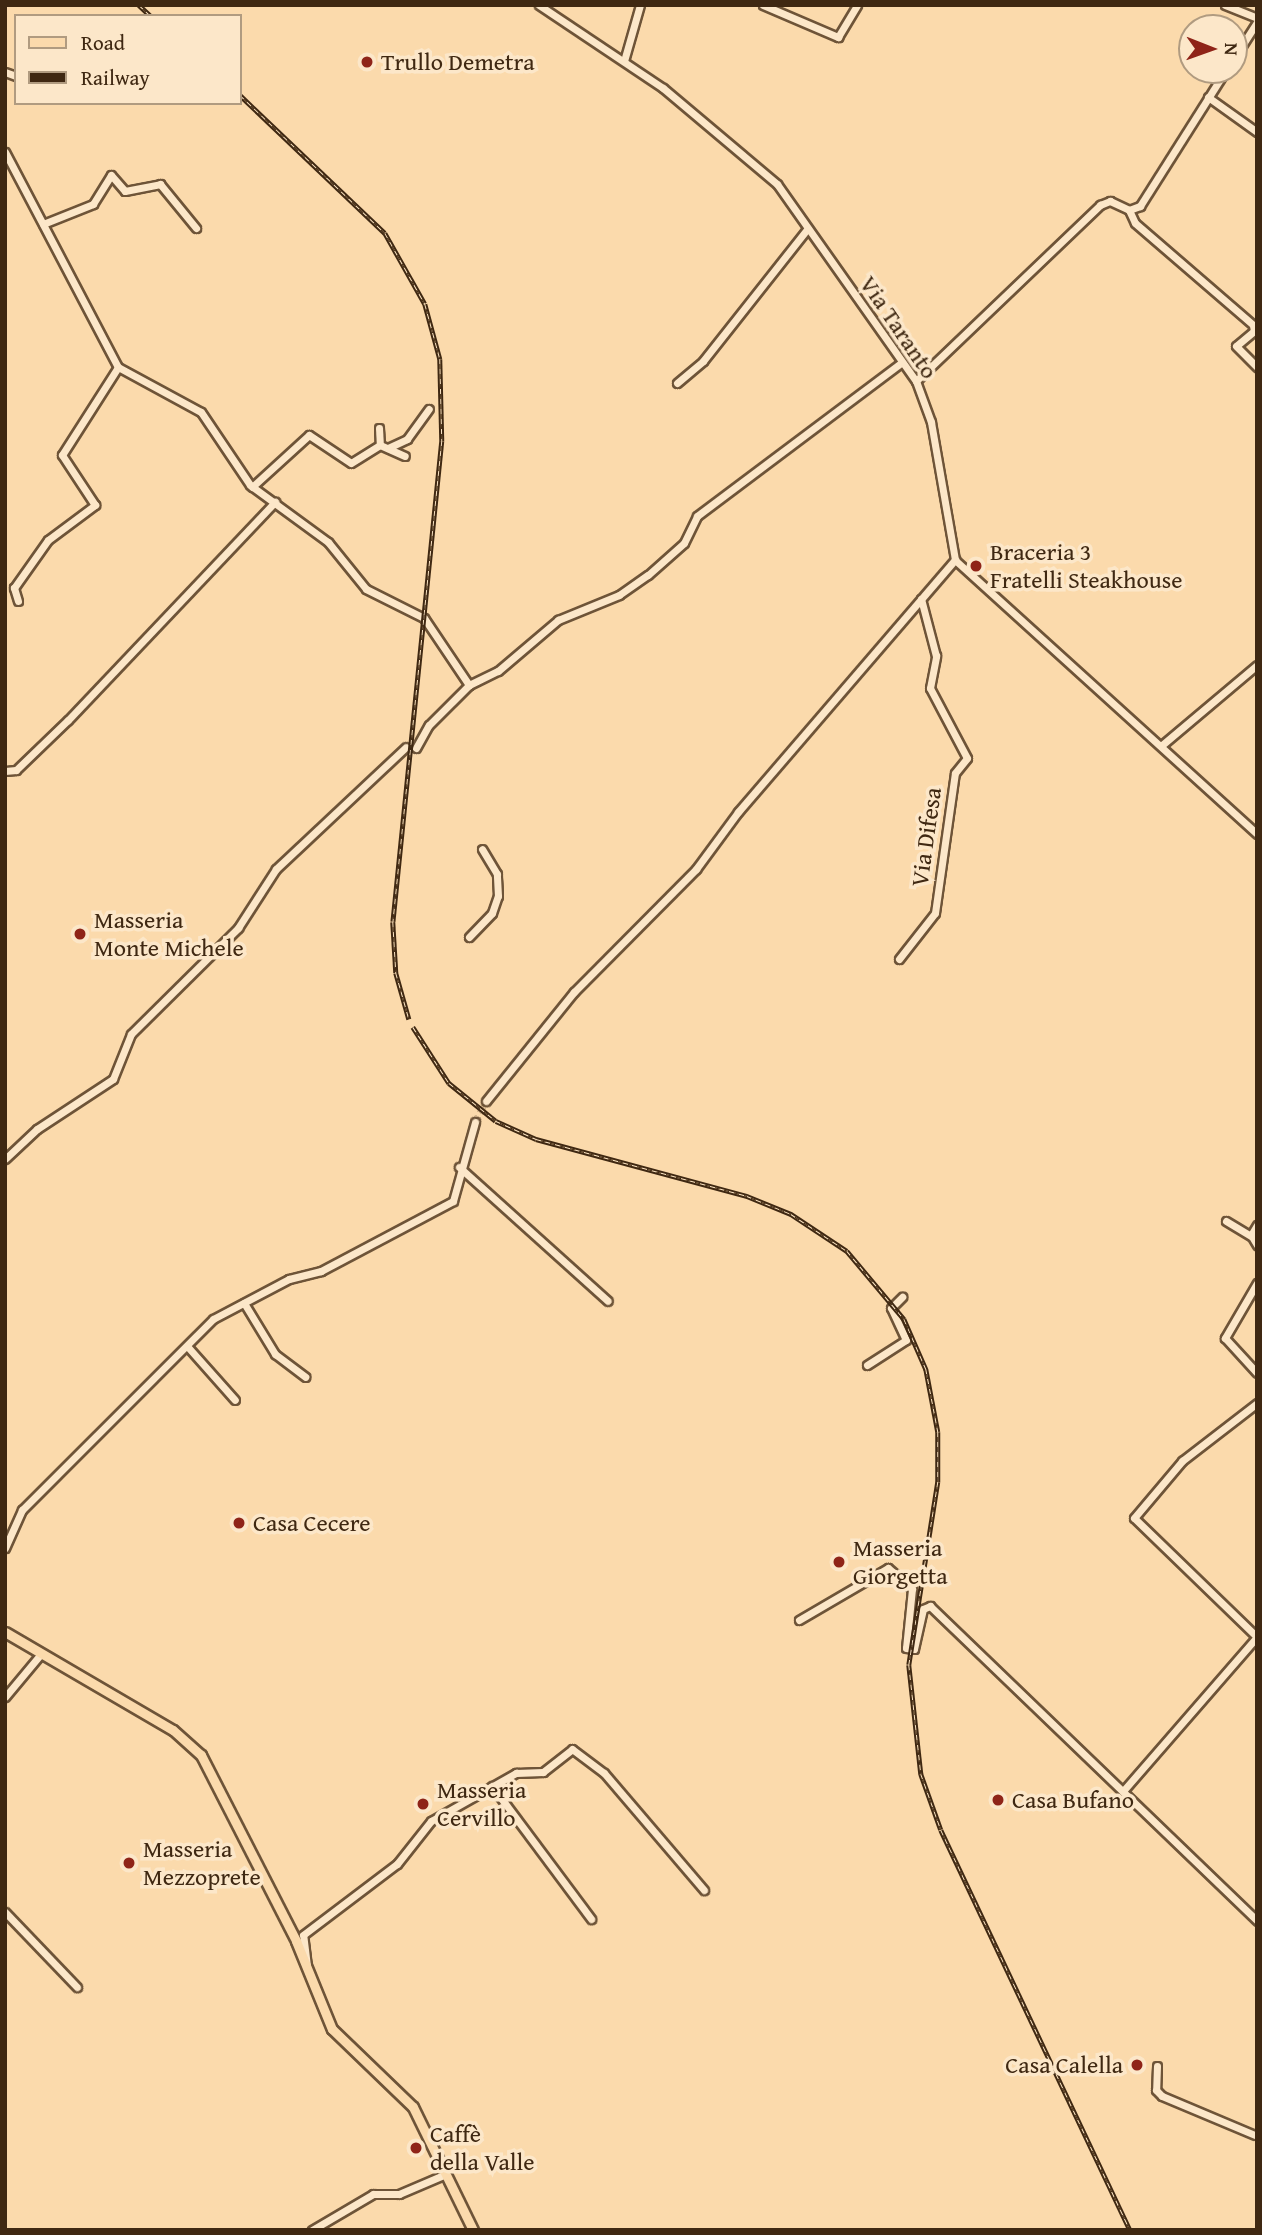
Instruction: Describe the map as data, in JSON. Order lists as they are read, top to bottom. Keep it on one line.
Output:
{"streets":{"street":["Via Taranto","Via Difesa"]},"places":["Trullo Demetra","Braceria 3 Fratelli Steakhouse","Masseria Monte Michele","Casa Cecere","Masseria Giorgetta","Casa Bufano","Masseria Cervillo","Masseria Mezzoprete","Casa Calella","Caffè della Valle"],"legend":["Road","Railway"],"north":"right"}
